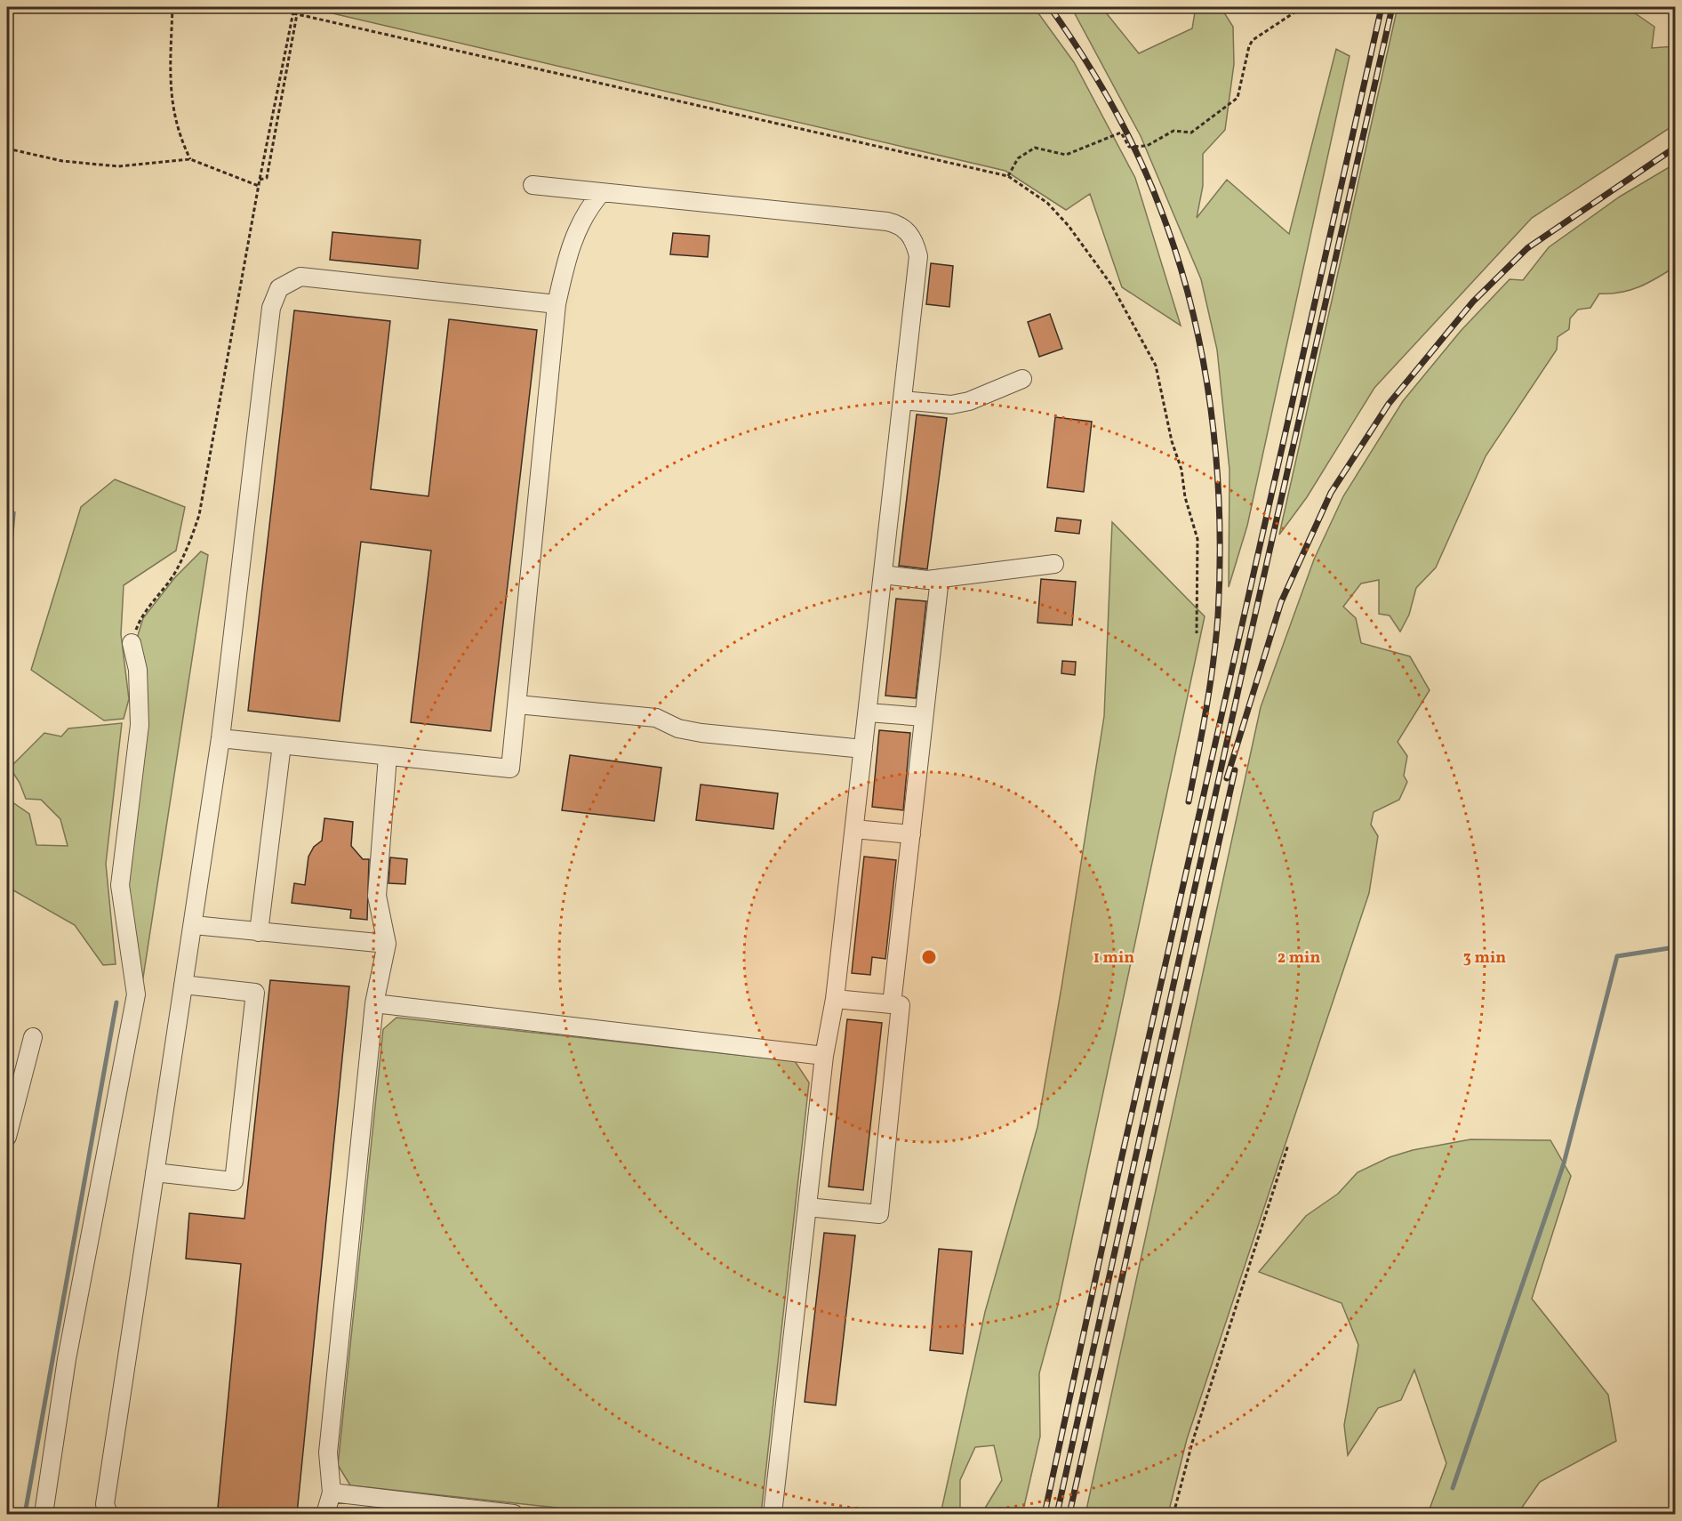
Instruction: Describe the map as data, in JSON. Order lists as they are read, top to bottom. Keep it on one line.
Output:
{"rings":["1 min","2 min","3 min"]}
